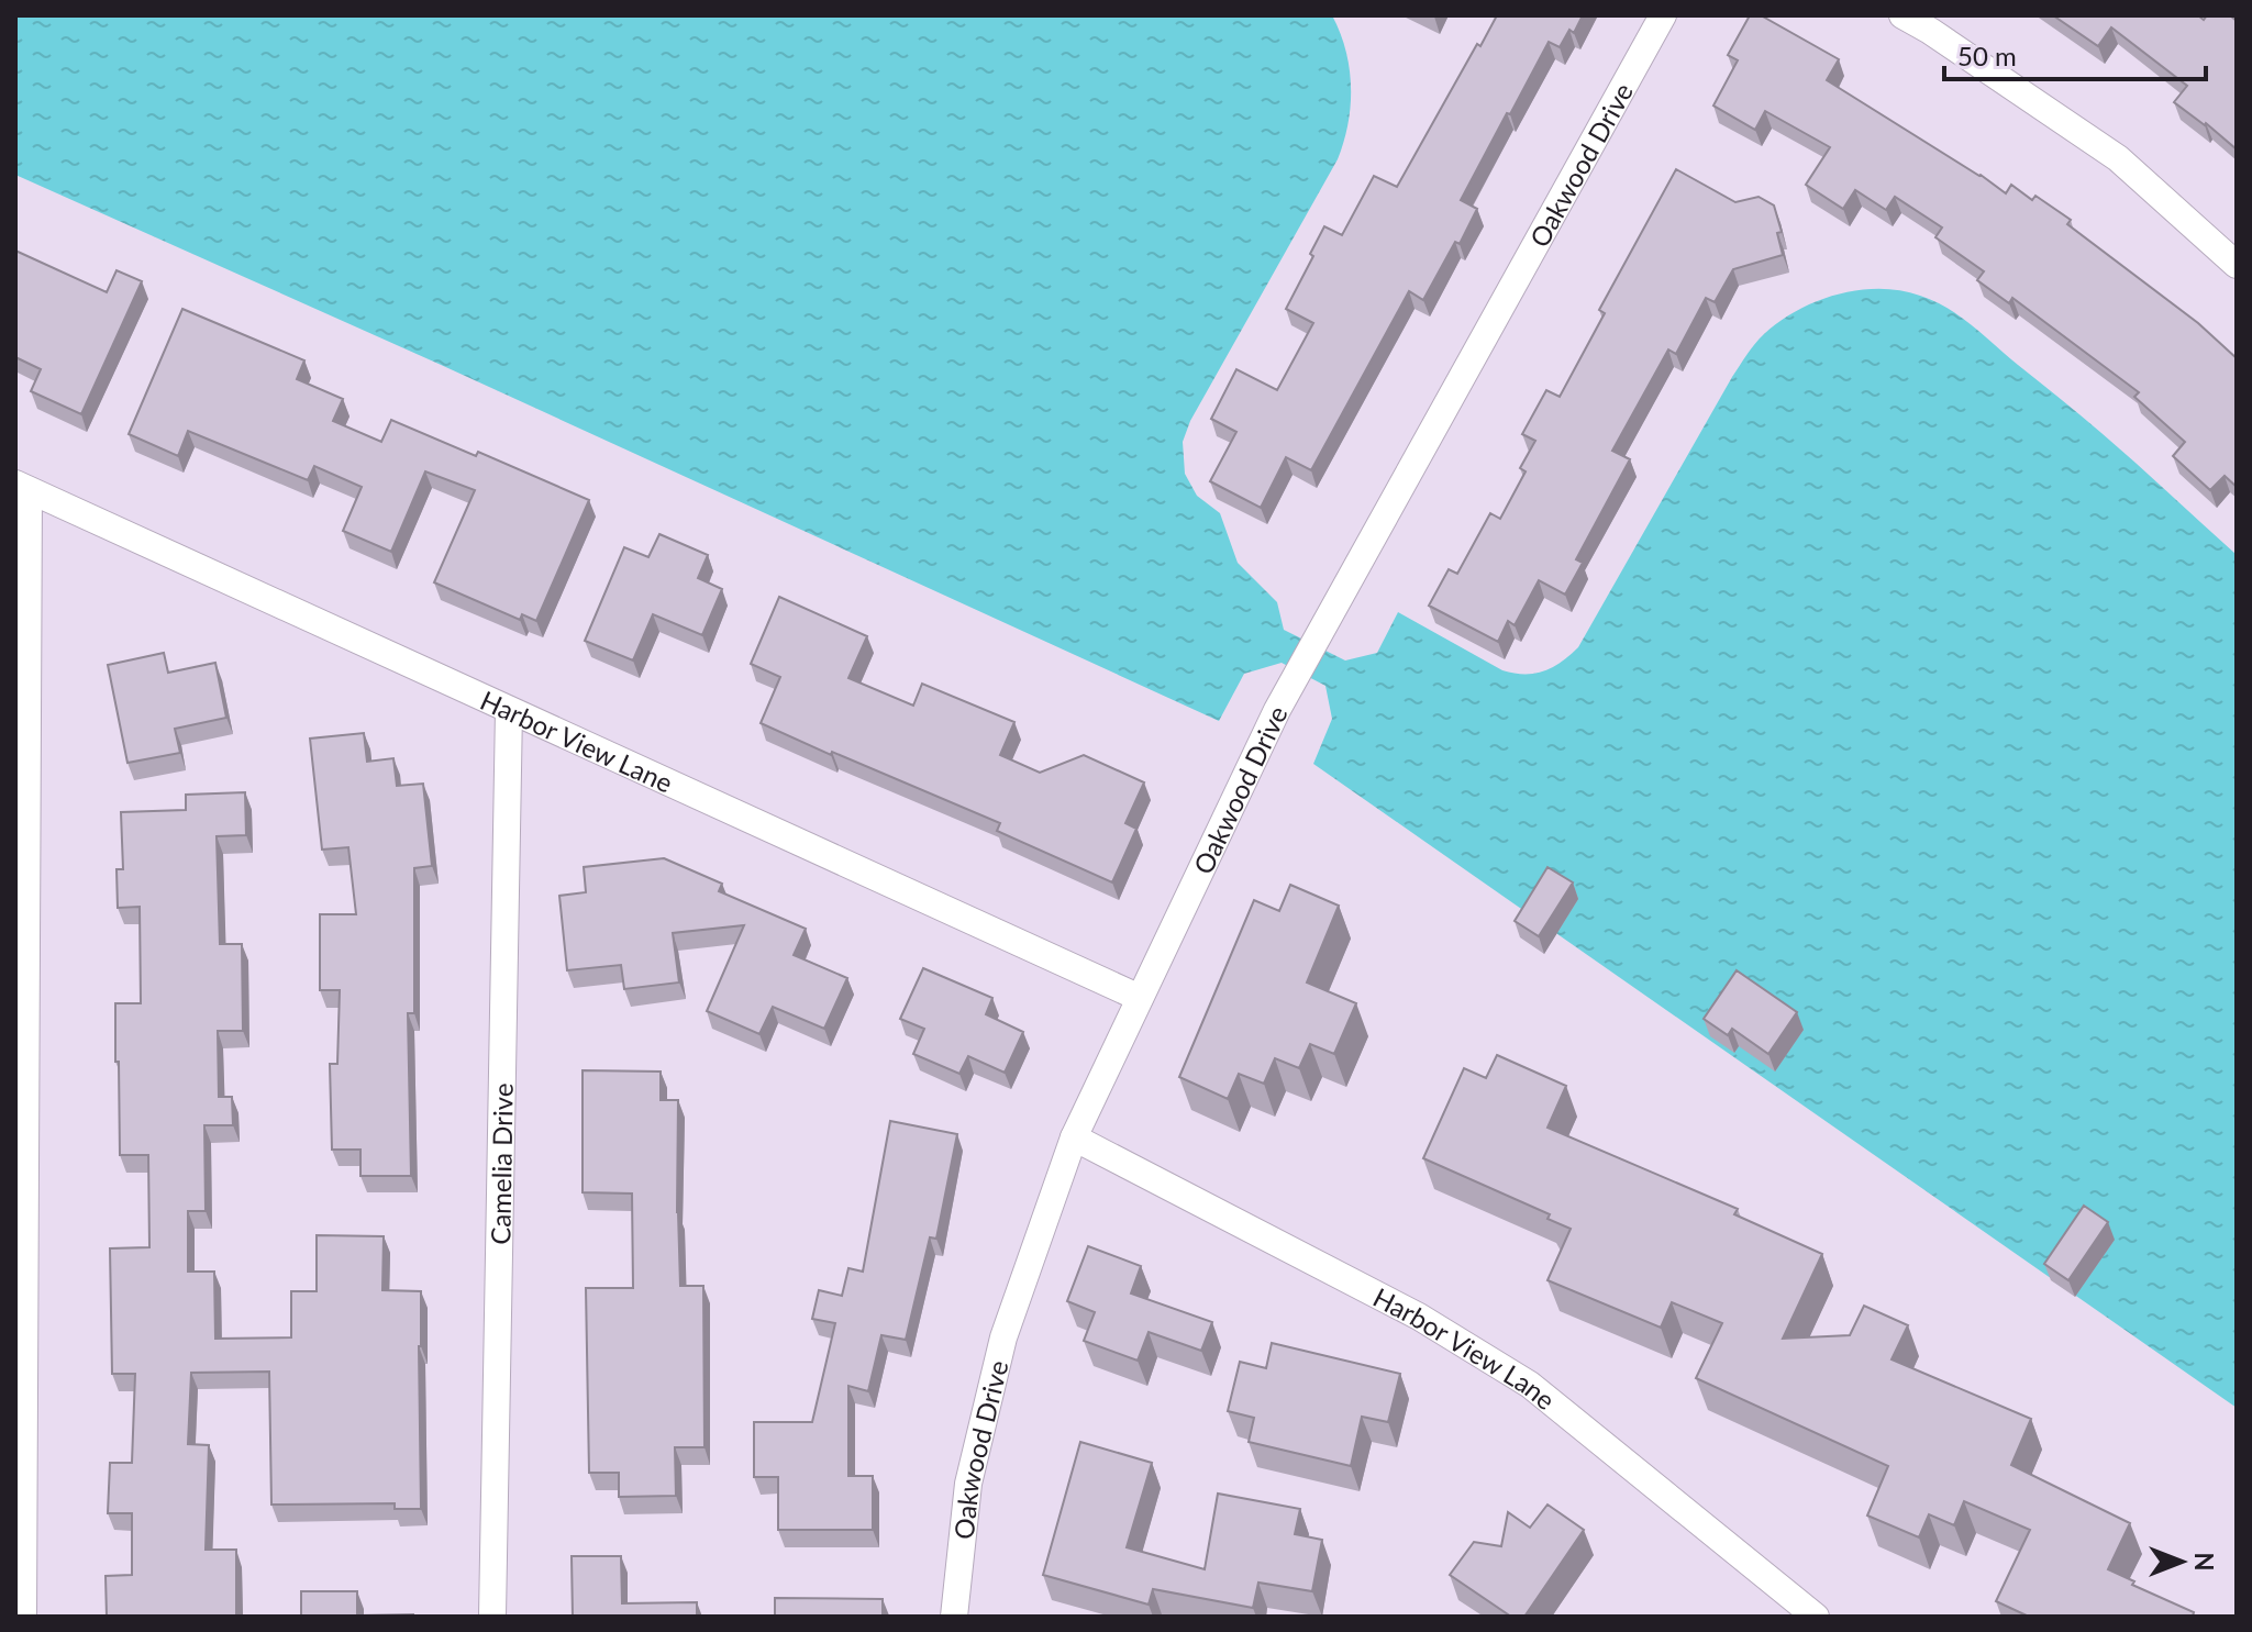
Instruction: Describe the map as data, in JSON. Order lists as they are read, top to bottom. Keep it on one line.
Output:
{"streets":{"street":["Oakwood Drive","Harbor View Lane","Camelia Drive"]},"crossings":[["Oakwood Drive","Harbor View Lane"],["Harbor View Lane","Camelia Drive"]],"scale_bar":"50 m","north":"right"}
